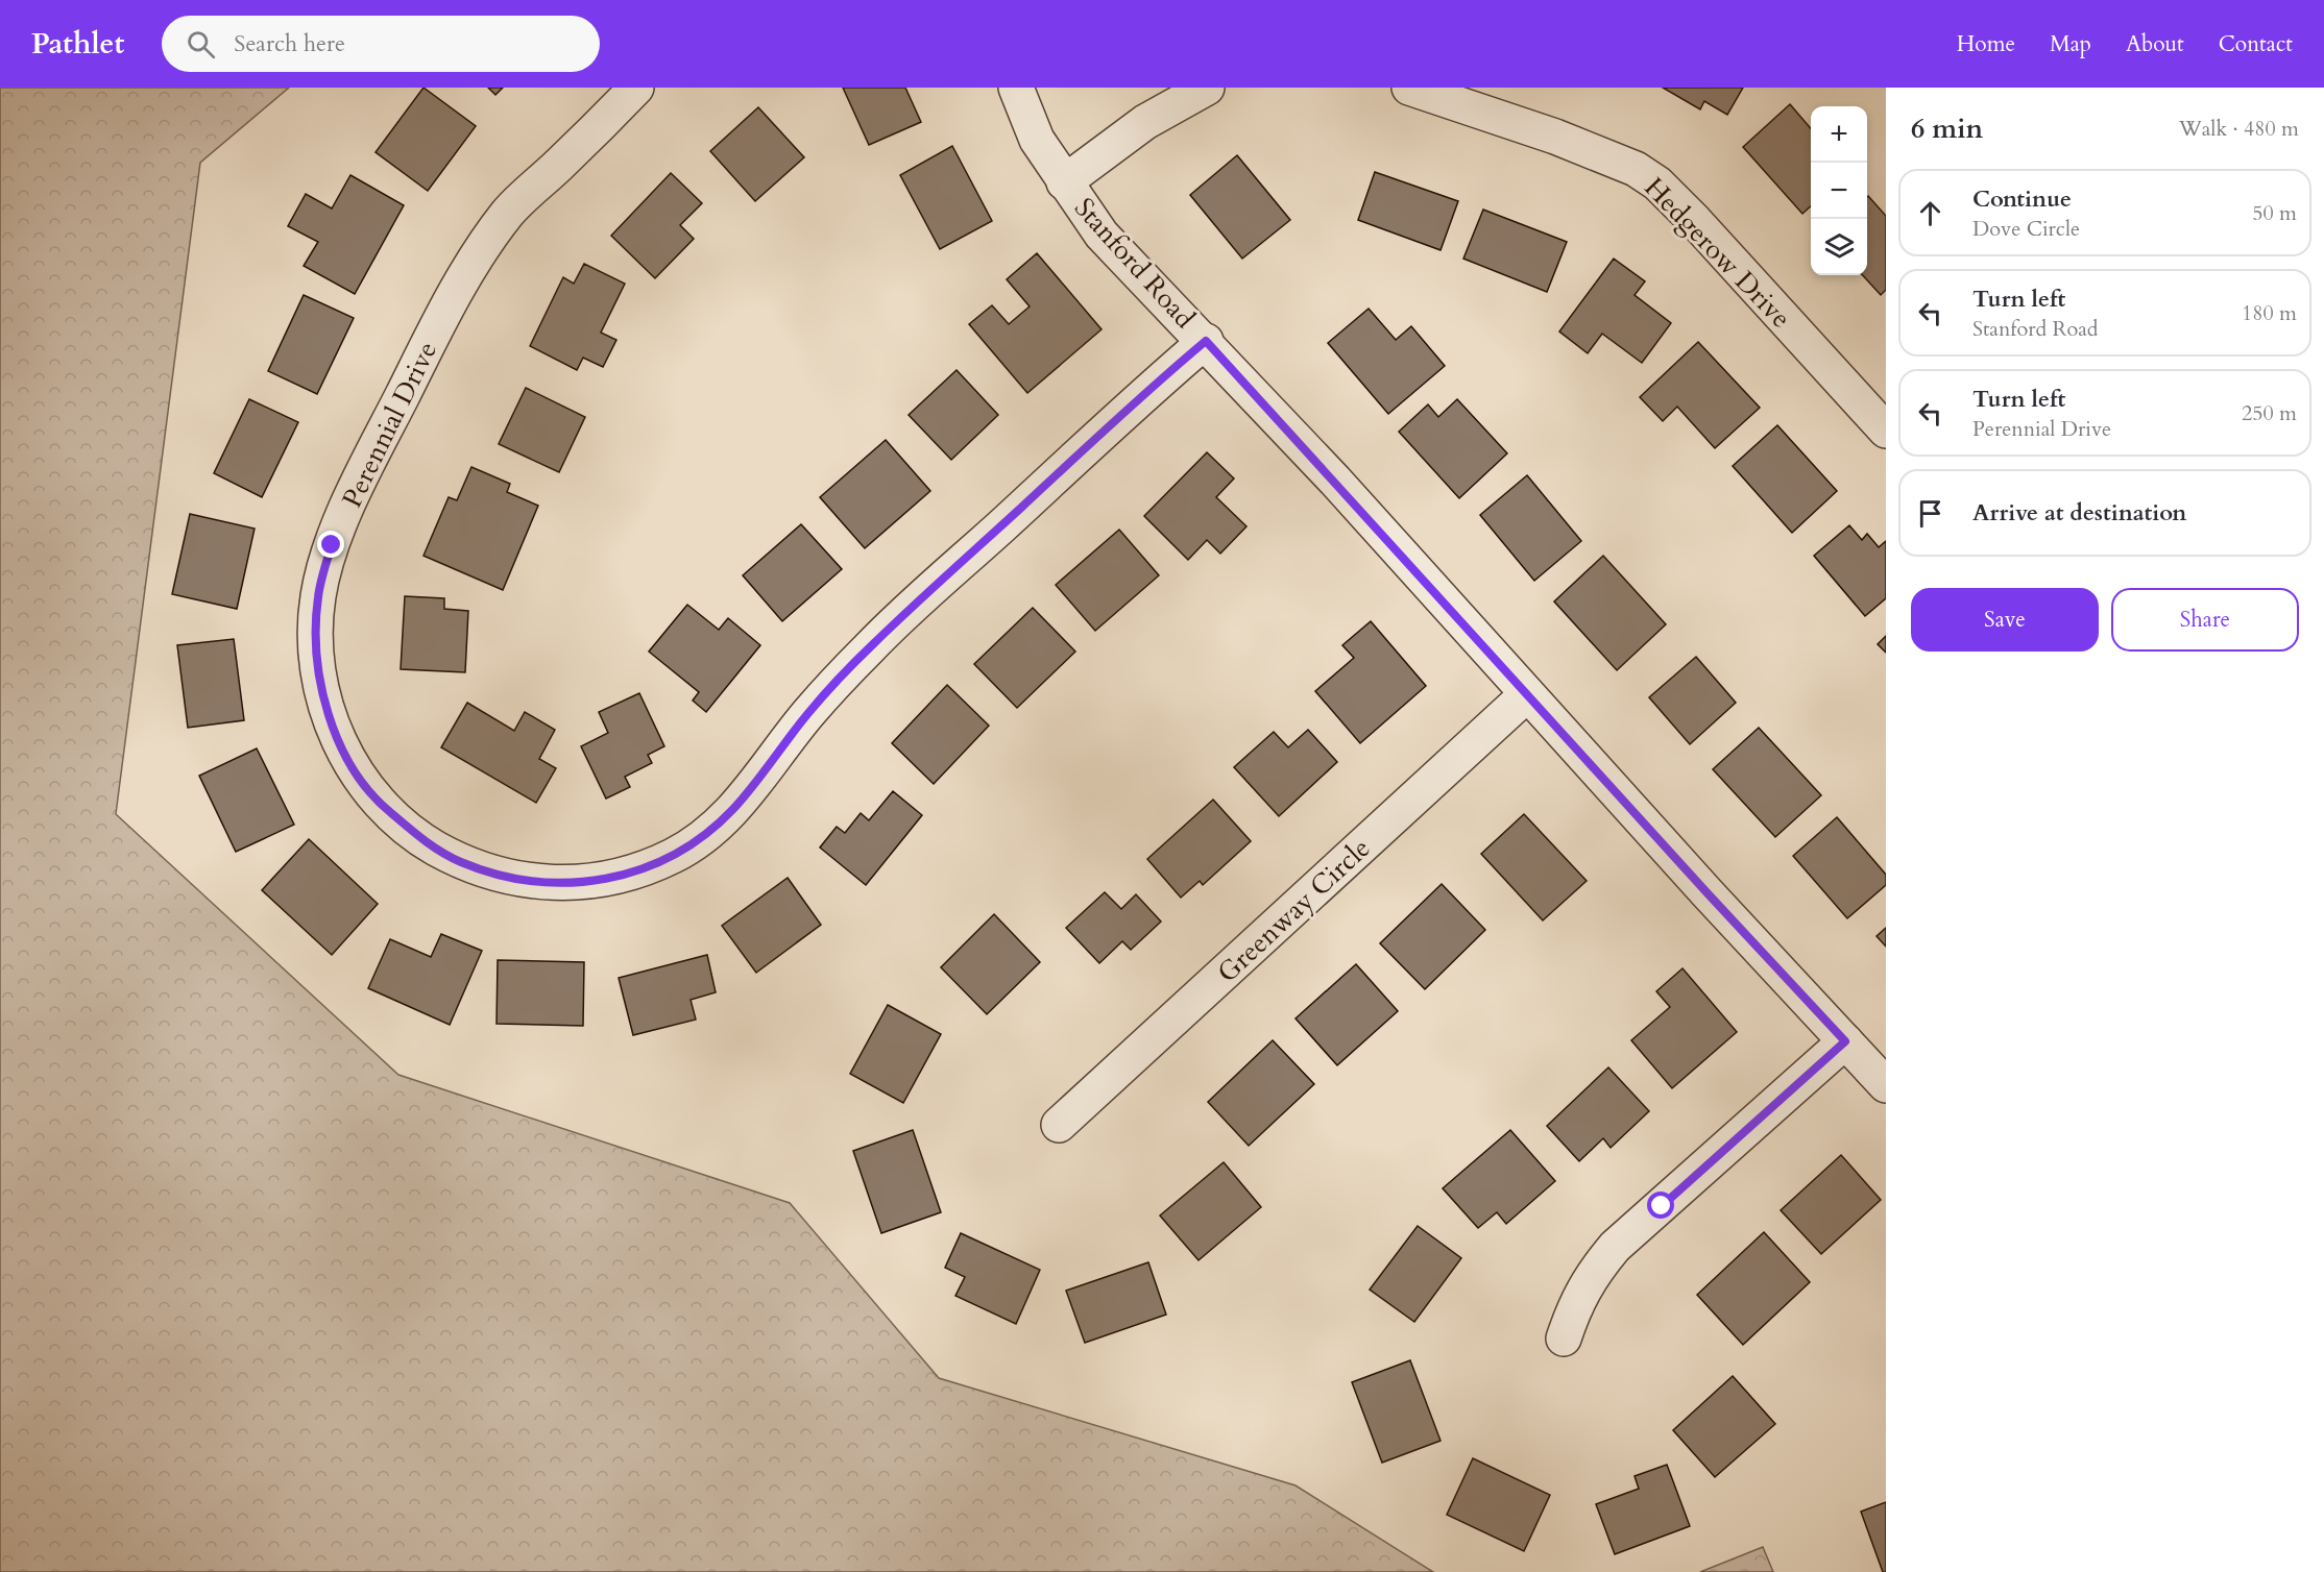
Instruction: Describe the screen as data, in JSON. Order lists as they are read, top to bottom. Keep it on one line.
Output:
{"streets":{"street":["Hedgerow Drive","Stanford Road","Perennial Drive","Greenway Circle"]},"crossings":[["Stanford Road","Perennial Drive"],["Stanford Road","Greenway Circle"]],"page":{"header":"Pathlet","search":"Search here","nav":["Home","Map","About","Contact"],"heading":["6 min","Walk · 480 m"],"map_buttons":["+","−"],"list":[["Continue","Dove Circle","50 m"],["Turn left","Stanford Road","180 m"],["Turn left","Perennial Drive","250 m"],"Arrive at destination"],"buttons":["Save","Share"]}}
